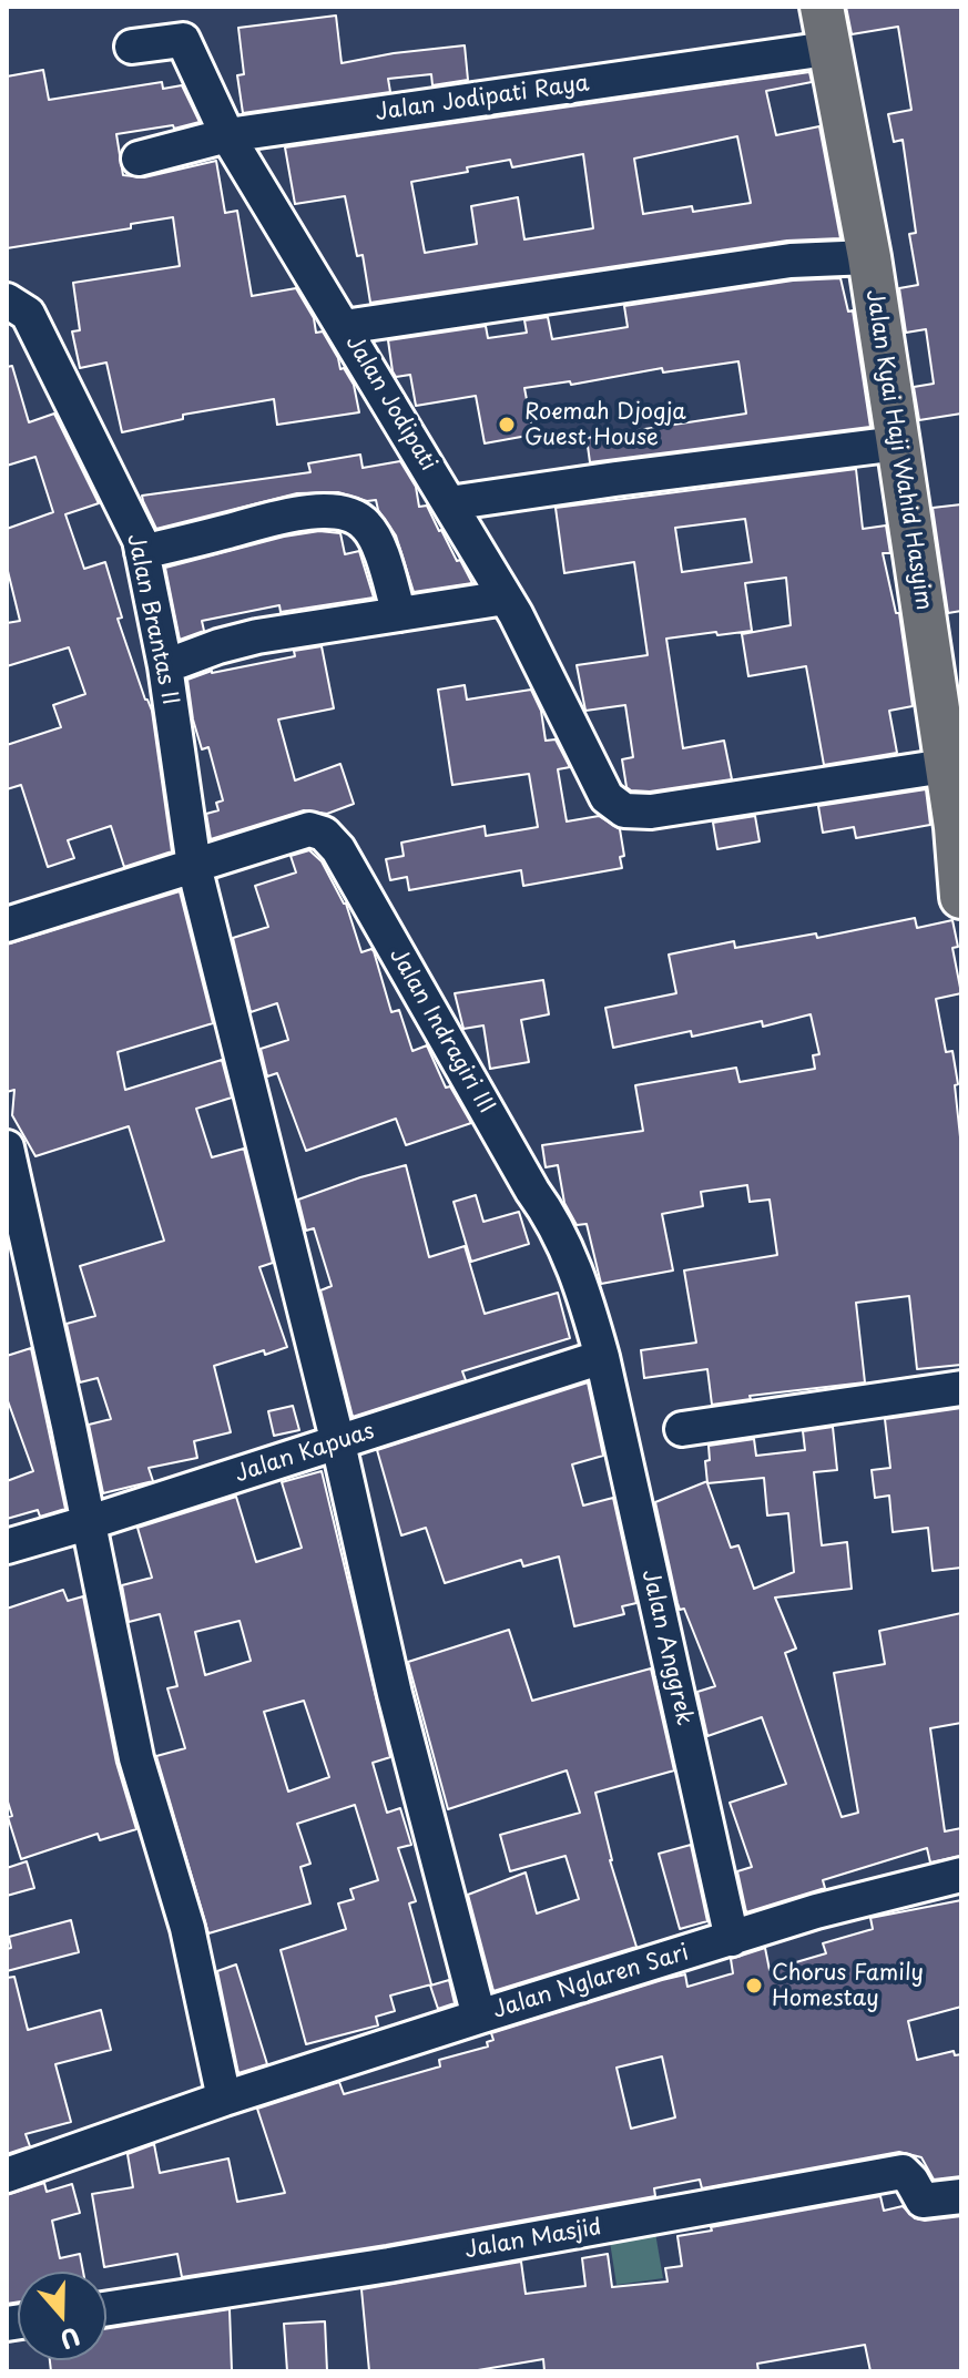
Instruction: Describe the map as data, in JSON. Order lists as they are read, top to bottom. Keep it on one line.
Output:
{"streets":{"main road":["Jalan Kyai Haji Wahid Hasyim"],"street":["Jalan Jodipati Raya","Jalan Jodipati","Jalan Brantas II","Jalan Indragiri III","Jalan Kapuas","Jalan Anggrek","Jalan Nglaren Sari","Jalan Masjid"]},"crossings":[["Jalan Jodipati Raya","Jalan Jodipati"],["Jalan Jodipati Raya","Jalan Kyai Haji Wahid Hasyim"],["Jalan Jodipati","Jalan Kyai Haji Wahid Hasyim"],["Jalan Brantas II","Jalan Indragiri III"],["Jalan Brantas II","Jalan Kapuas"],["Jalan Brantas II","Jalan Nglaren Sari"],["Jalan Indragiri III","Jalan Kapuas"],["Jalan Indragiri III","Jalan Anggrek"],["Jalan Kapuas","Jalan Anggrek"],["Jalan Anggrek","Jalan Nglaren Sari"]],"places":["Roemah Djogja Guest House","Chorus Family Homestay"],"north":"bottom"}
